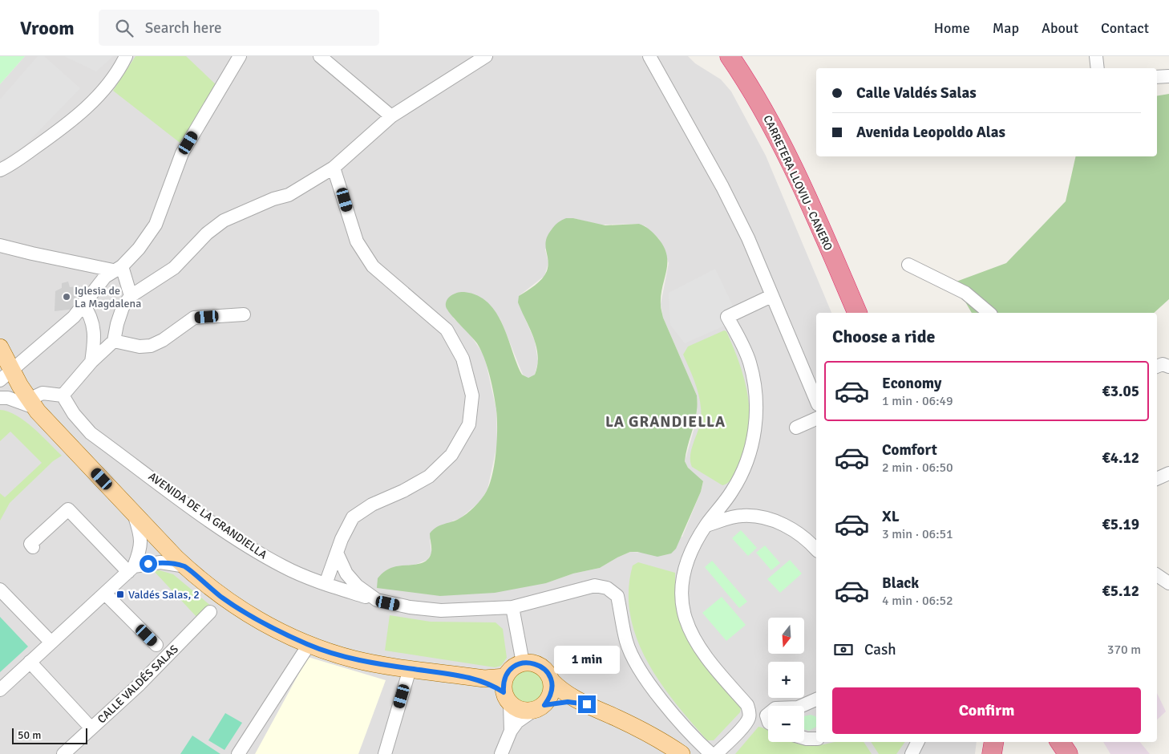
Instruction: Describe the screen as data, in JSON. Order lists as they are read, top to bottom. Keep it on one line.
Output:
{"streets":{"highway":["CARRETERA LLOVIU - CANERO"],"street":["AVENIDA DE LA GRANDIELLA","CALLE VALDÉS SALAS"]},"districts":["LA GRANDIELLA"],"places":{"other":["Iglesia de La Magdalena"],"transit":["Valdés Salas, 2"]},"scale_bar":"50 m","north":"bottom","page":{"header":"Vroom","search":"Search here","nav":["Home","Map","About","Contact"],"banner":["Calle Valdés Salas","Avenida Leopoldo Alas"],"heading":"Choose a ride","list":[{"name":"Economy","note":"1 min · 06:49","value":"€3.05"},{"name":"Comfort","note":"2 min · 06:50","value":"€4.12"},{"name":"XL","note":"3 min · 06:51","value":"€5.19"},{"name":"Black","note":"4 min · 06:52","value":"€5.12"}],"map_buttons":["+","−"],"pay":["Cash","370 m"],"bubble":"1 min","buttons":"Confirm","scale":"50 m"}}
